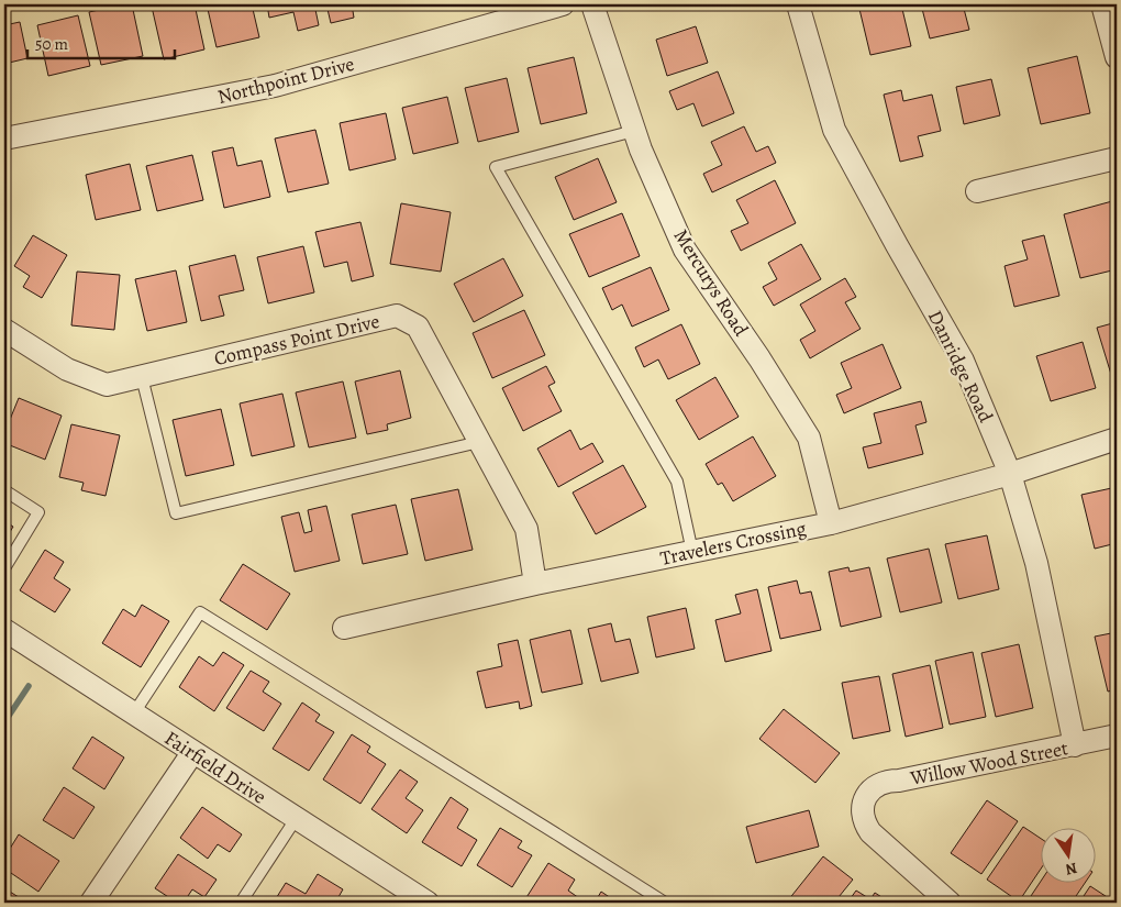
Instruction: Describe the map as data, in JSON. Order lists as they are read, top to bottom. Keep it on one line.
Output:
{"streets":{"street":["Northpoint Drive","Mercurys Road","Compass Point Drive","Danridge Road","Travelers Crossing","Willow Wood Street","Fairfield Drive"]},"crossings":[["Mercurys Road","Travelers Crossing"],["Compass Point Drive","Travelers Crossing"],["Danridge Road","Travelers Crossing"],["Danridge Road","Willow Wood Street"]],"scale_bar":"50 m","north":"bottom"}
